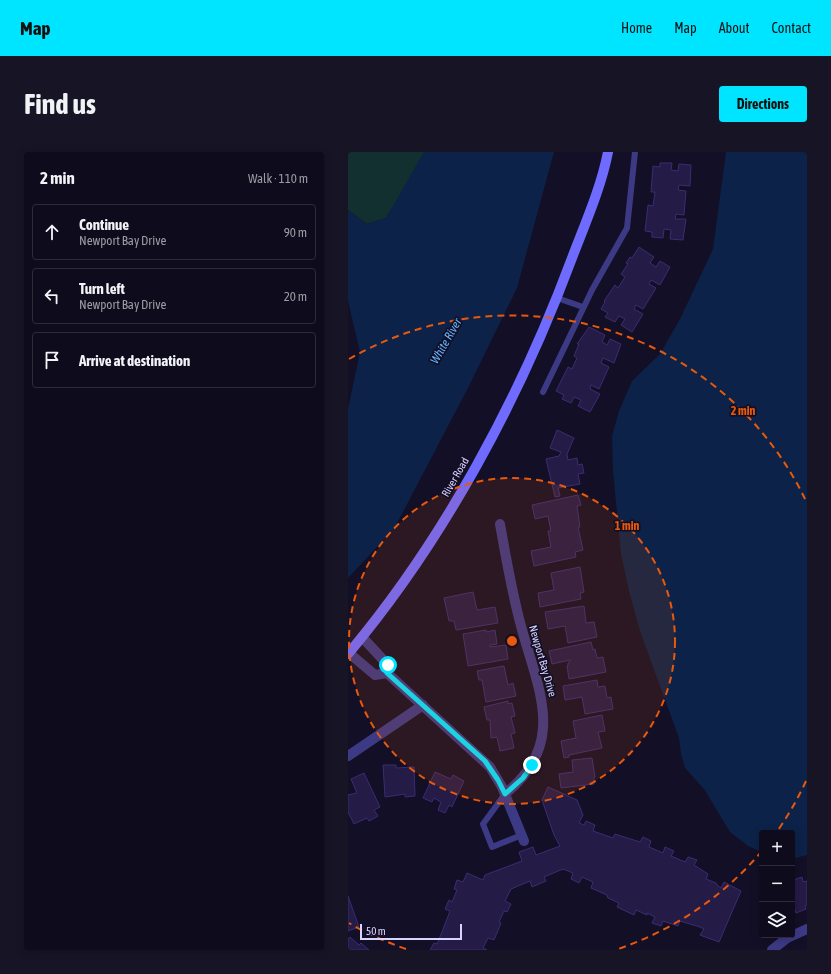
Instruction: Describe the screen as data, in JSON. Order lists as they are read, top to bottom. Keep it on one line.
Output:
{"streets":{"street":["River Road","Newport Bay Drive"]},"water":["White River"],"scale_bar":"50 m","page":{"header":"Map","nav":["Home","Map","About","Contact"],"buttons":"Directions","title":"Find us","heading":["2 min","Walk · 110 m"],"list":[["Continue","Newport Bay Drive","90 m"],["Turn left","Newport Bay Drive","20 m"],"Arrive at destination"],"map_buttons":["+","−"],"scale":"50 m"},"rings":["2 min","1 min"]}
